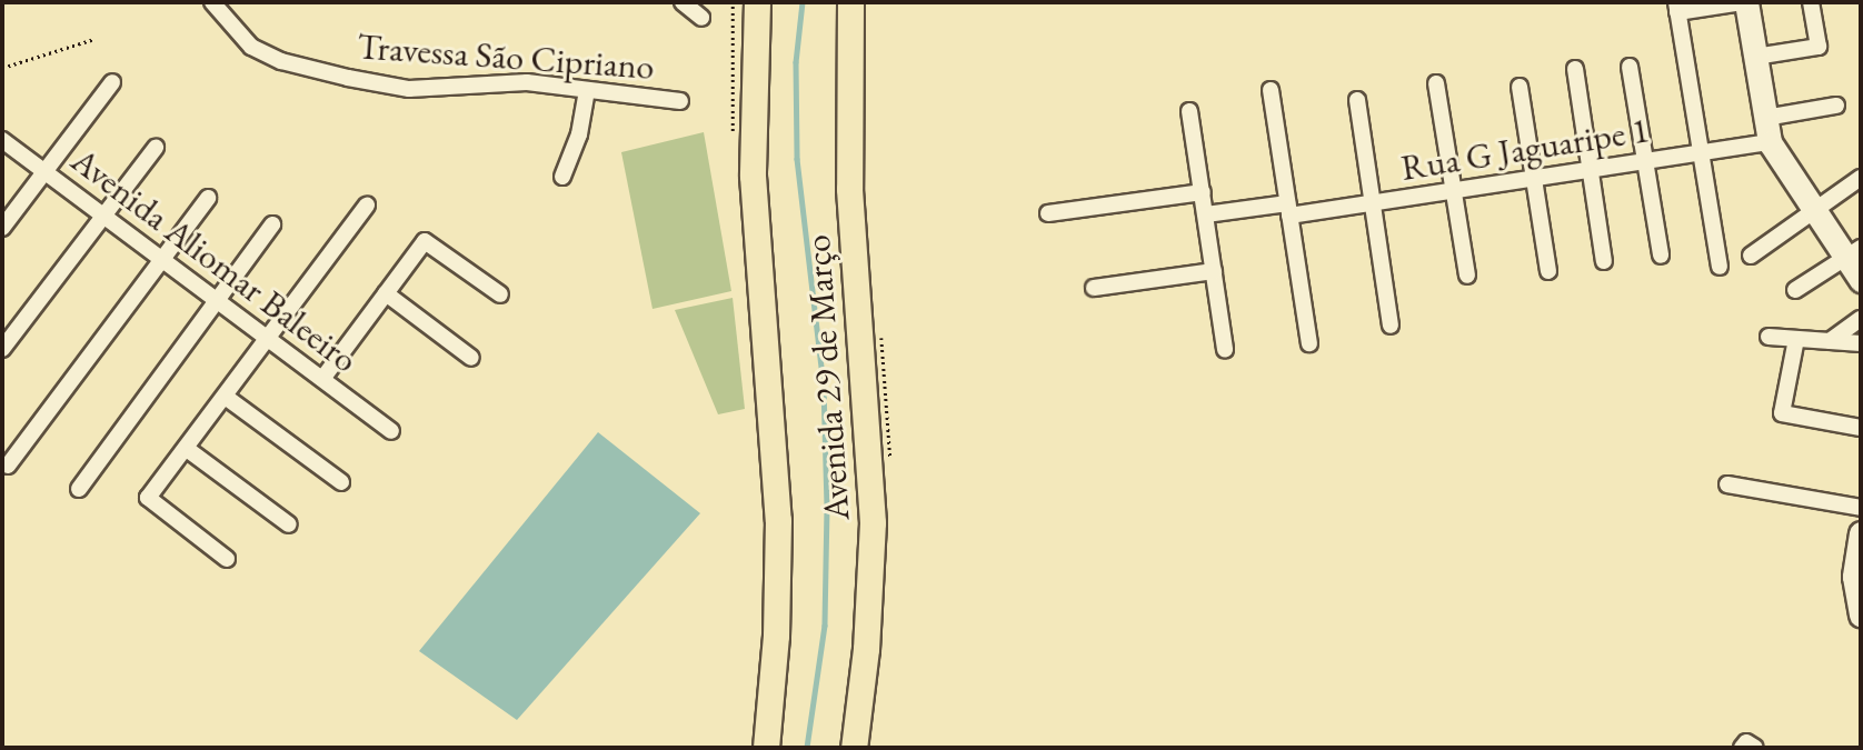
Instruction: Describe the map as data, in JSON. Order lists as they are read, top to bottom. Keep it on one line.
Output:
{"streets":{"main road":["Avenida 29 de Março"],"street":["Travessa São Cipriano","Rua G Jaguaripe 1","Avenida Aliomar Baleeiro"]}}
